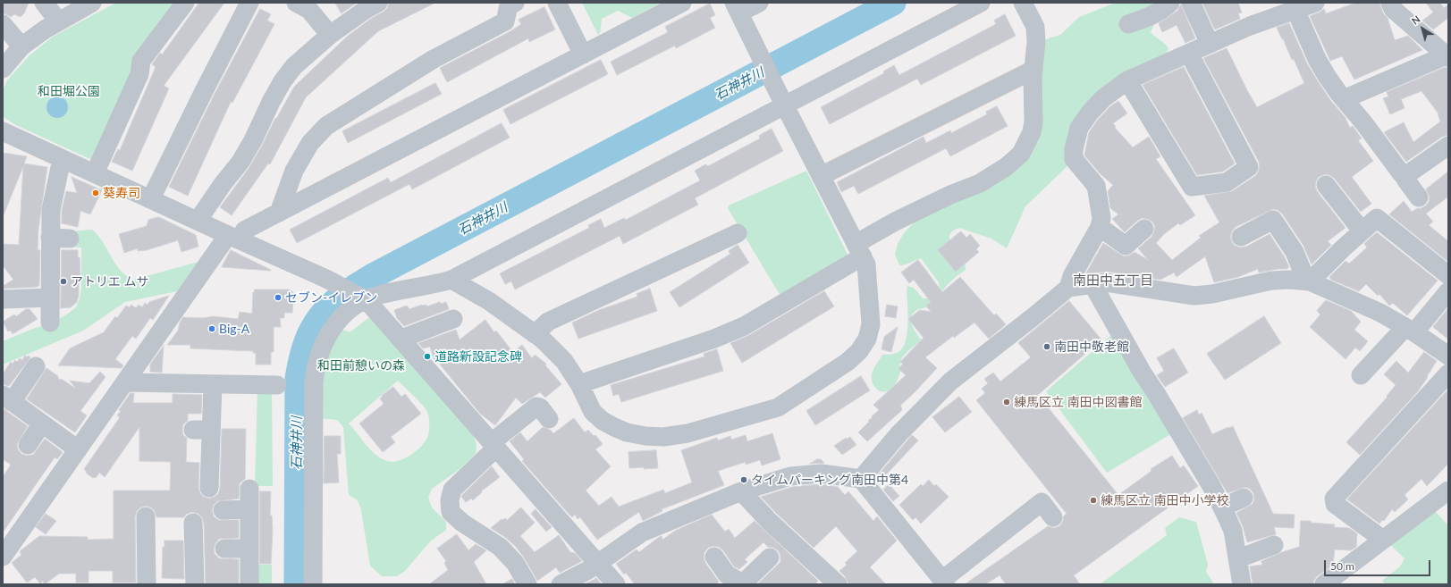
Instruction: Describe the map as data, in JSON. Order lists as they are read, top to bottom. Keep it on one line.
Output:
{"districts":["南田中五丁目"],"water":["石神井川"],"parks":["和田堀公園","和田前憩いの森"],"places":["葵寿司","アトリエ ムサ","セブン-イレブン","Big-A","南田中敬老館","道路新設記念碑","練馬区立 南田中図書館","タイムパーキング南田中第4","練馬区立 南田中小学校"],"scale_bar":"50 m","north":"top left"}
